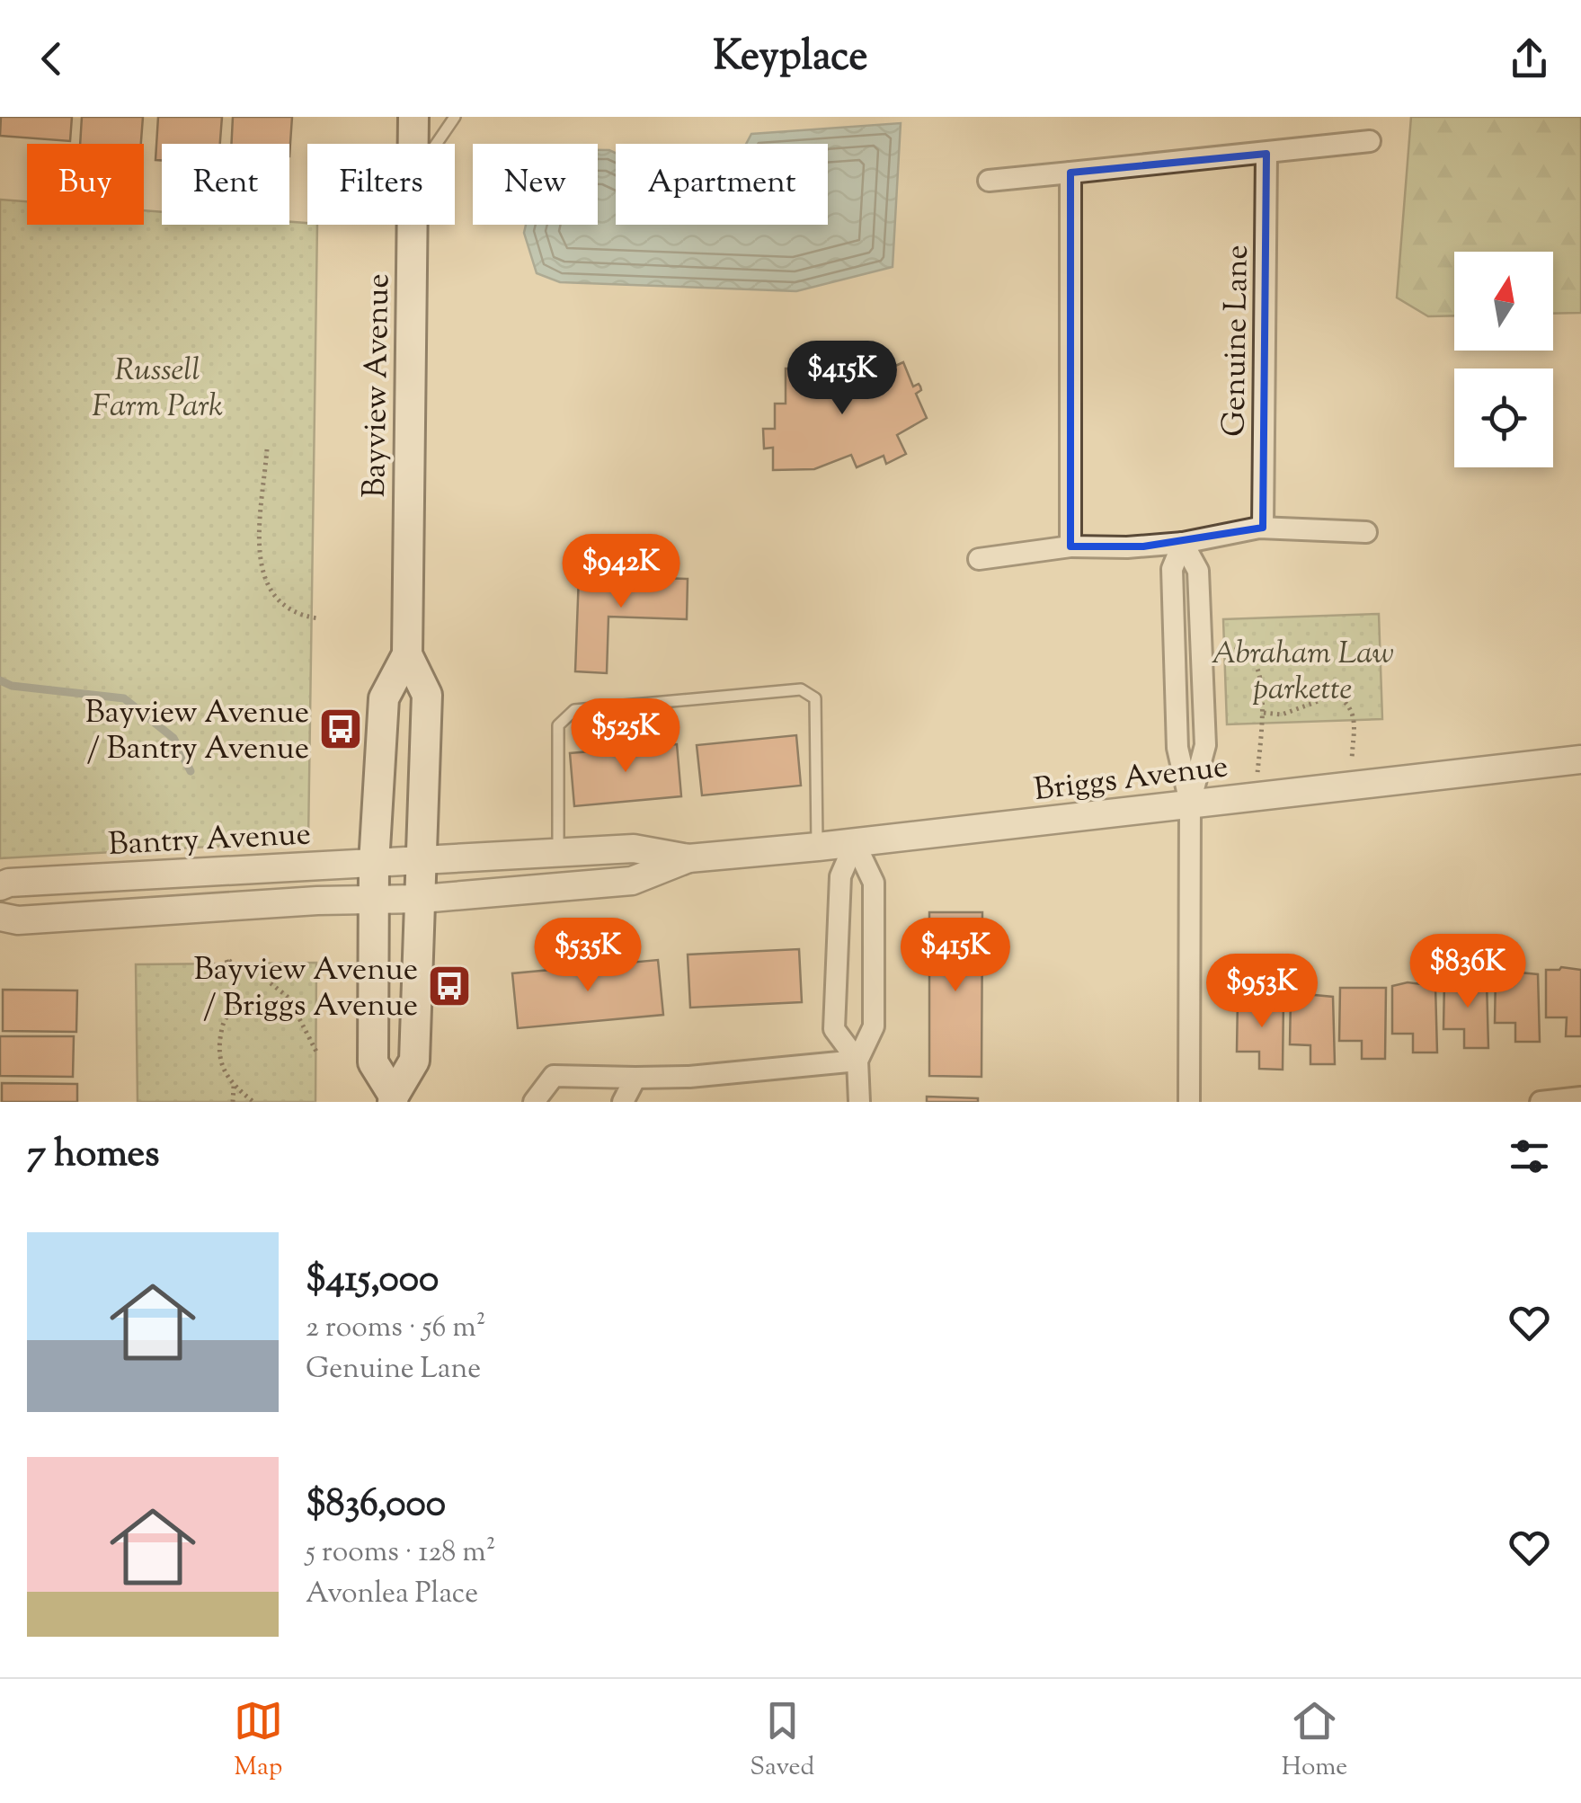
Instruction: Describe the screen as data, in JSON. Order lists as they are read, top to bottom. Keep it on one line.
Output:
{"streets":{"main road":["Bayview Avenue"],"street":["Genuine Lane","Briggs Avenue","Bantry Avenue"]},"crossings":[["Bayview Avenue","Briggs Avenue"],["Bayview Avenue","Bantry Avenue"],["Briggs Avenue","Bantry Avenue"]],"parks":["Russell Farm Park","Abraham Law parkette"],"places":{"bus stop":["Bayview Avenue / Bantry Avenue","Bayview Avenue / Briggs Avenue"]},"north":"top","page":{"header":"Keyplace","chip":["Buy","Rent","Filters","New","Apartment"],"price":["$415K","$942K","$525K","$535K","$415K","$836K","$953K"],"heading":"7 homes","list":[{"name":"$415,000","note":"2 rooms · 56 m² · Genuine Lane"},{"name":"$836,000","note":"5 rooms · 128 m² · Avonlea Place"}],"tabs":["Map","Saved","Home"]}}
